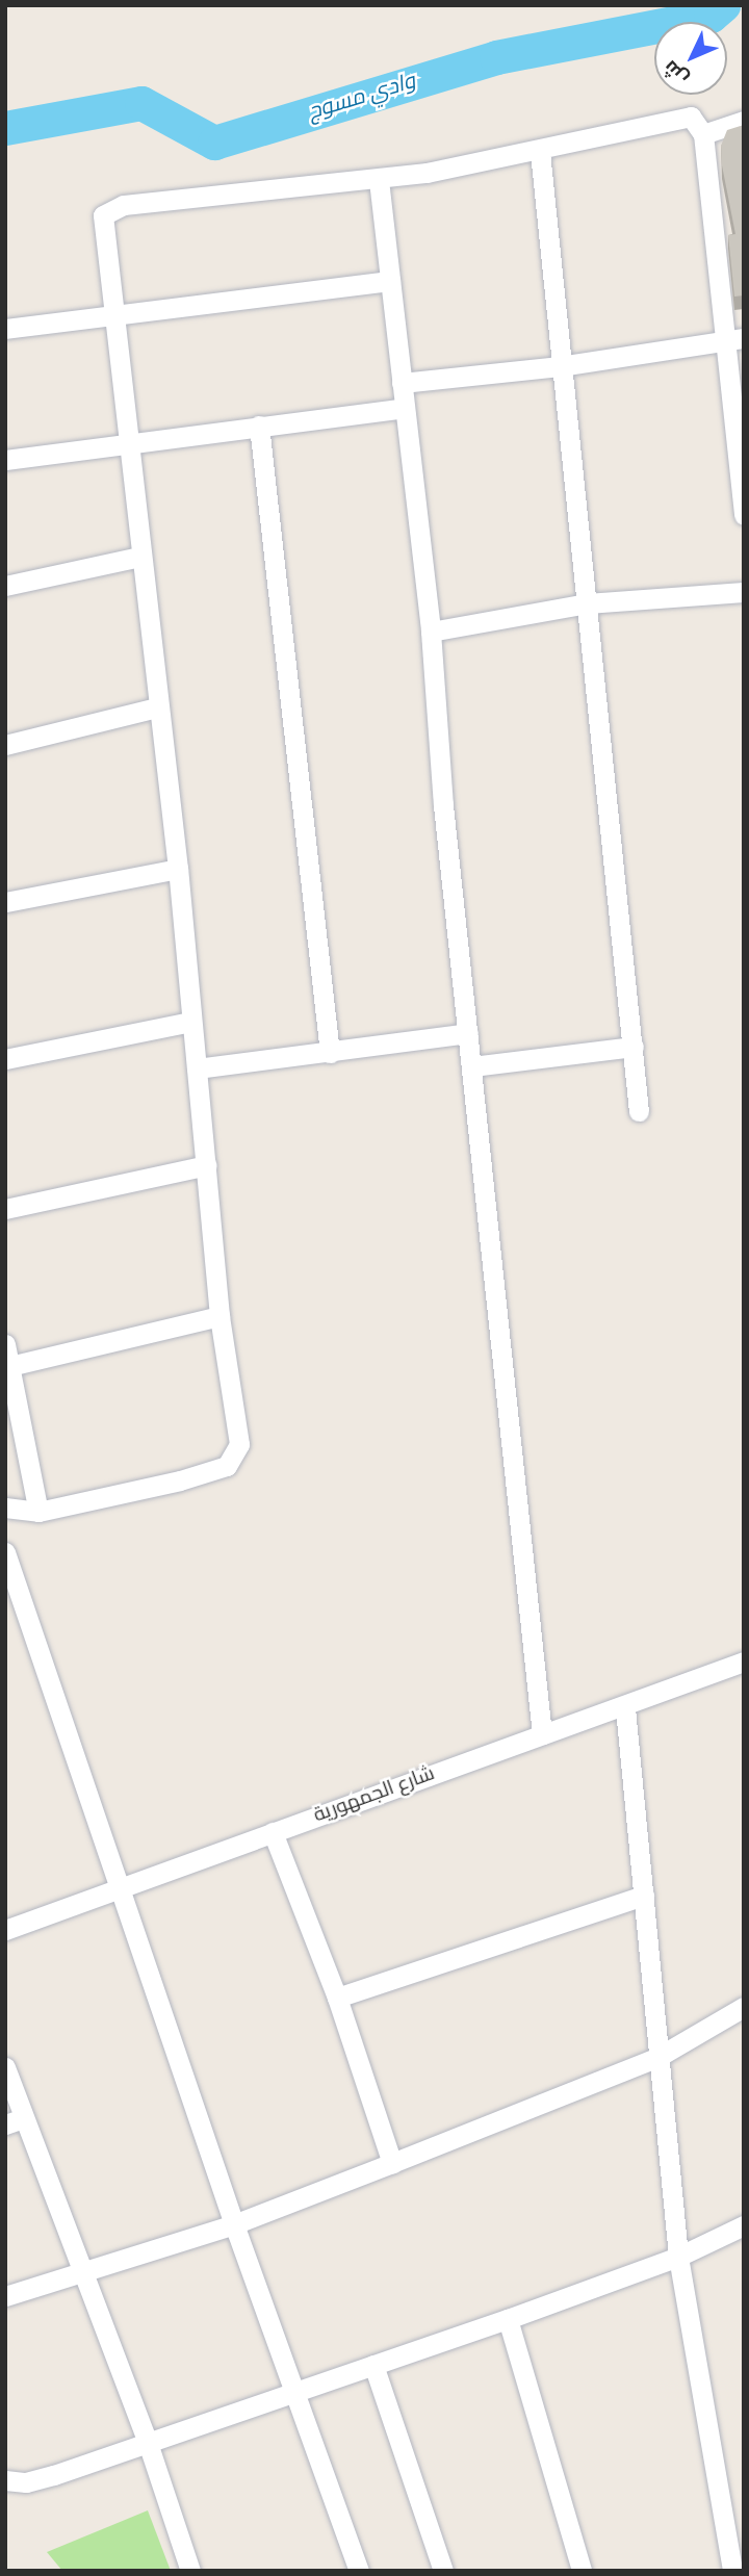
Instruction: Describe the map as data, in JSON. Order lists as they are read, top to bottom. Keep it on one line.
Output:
{"streets":{"street":["شارع الجمهورية"]},"water":["وادي مسوج"],"north":"bottom left"}
